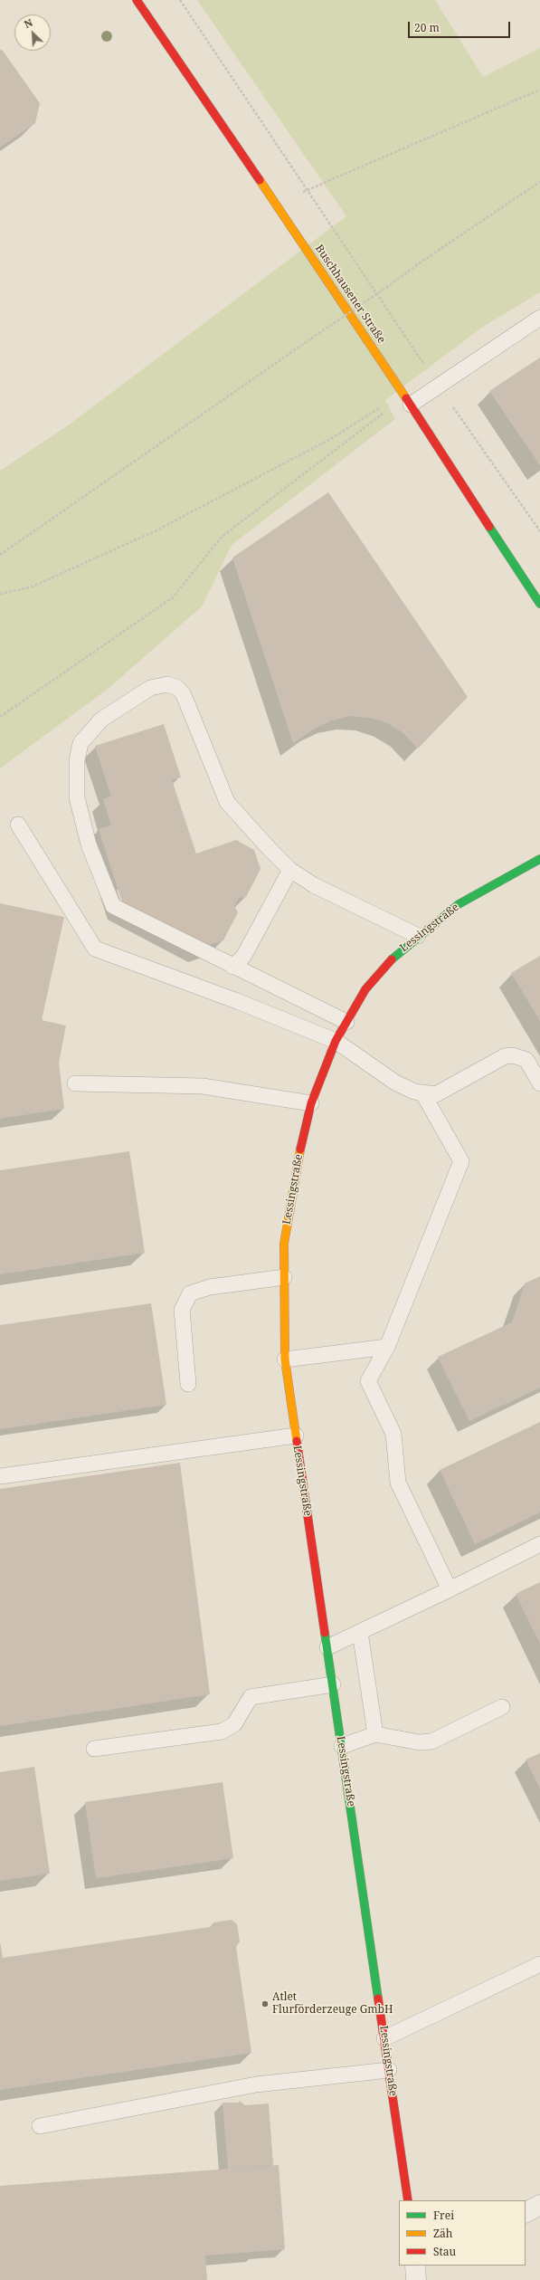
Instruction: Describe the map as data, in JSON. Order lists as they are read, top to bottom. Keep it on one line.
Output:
{"streets":{"street":["Buschhausener Straße","Lessingstraße"]},"places":["Atlet Flurförderzeuge GmbH"],"legend":["Frei","Zäh","Stau"],"scale_bar":"20 m","north":"top left"}
